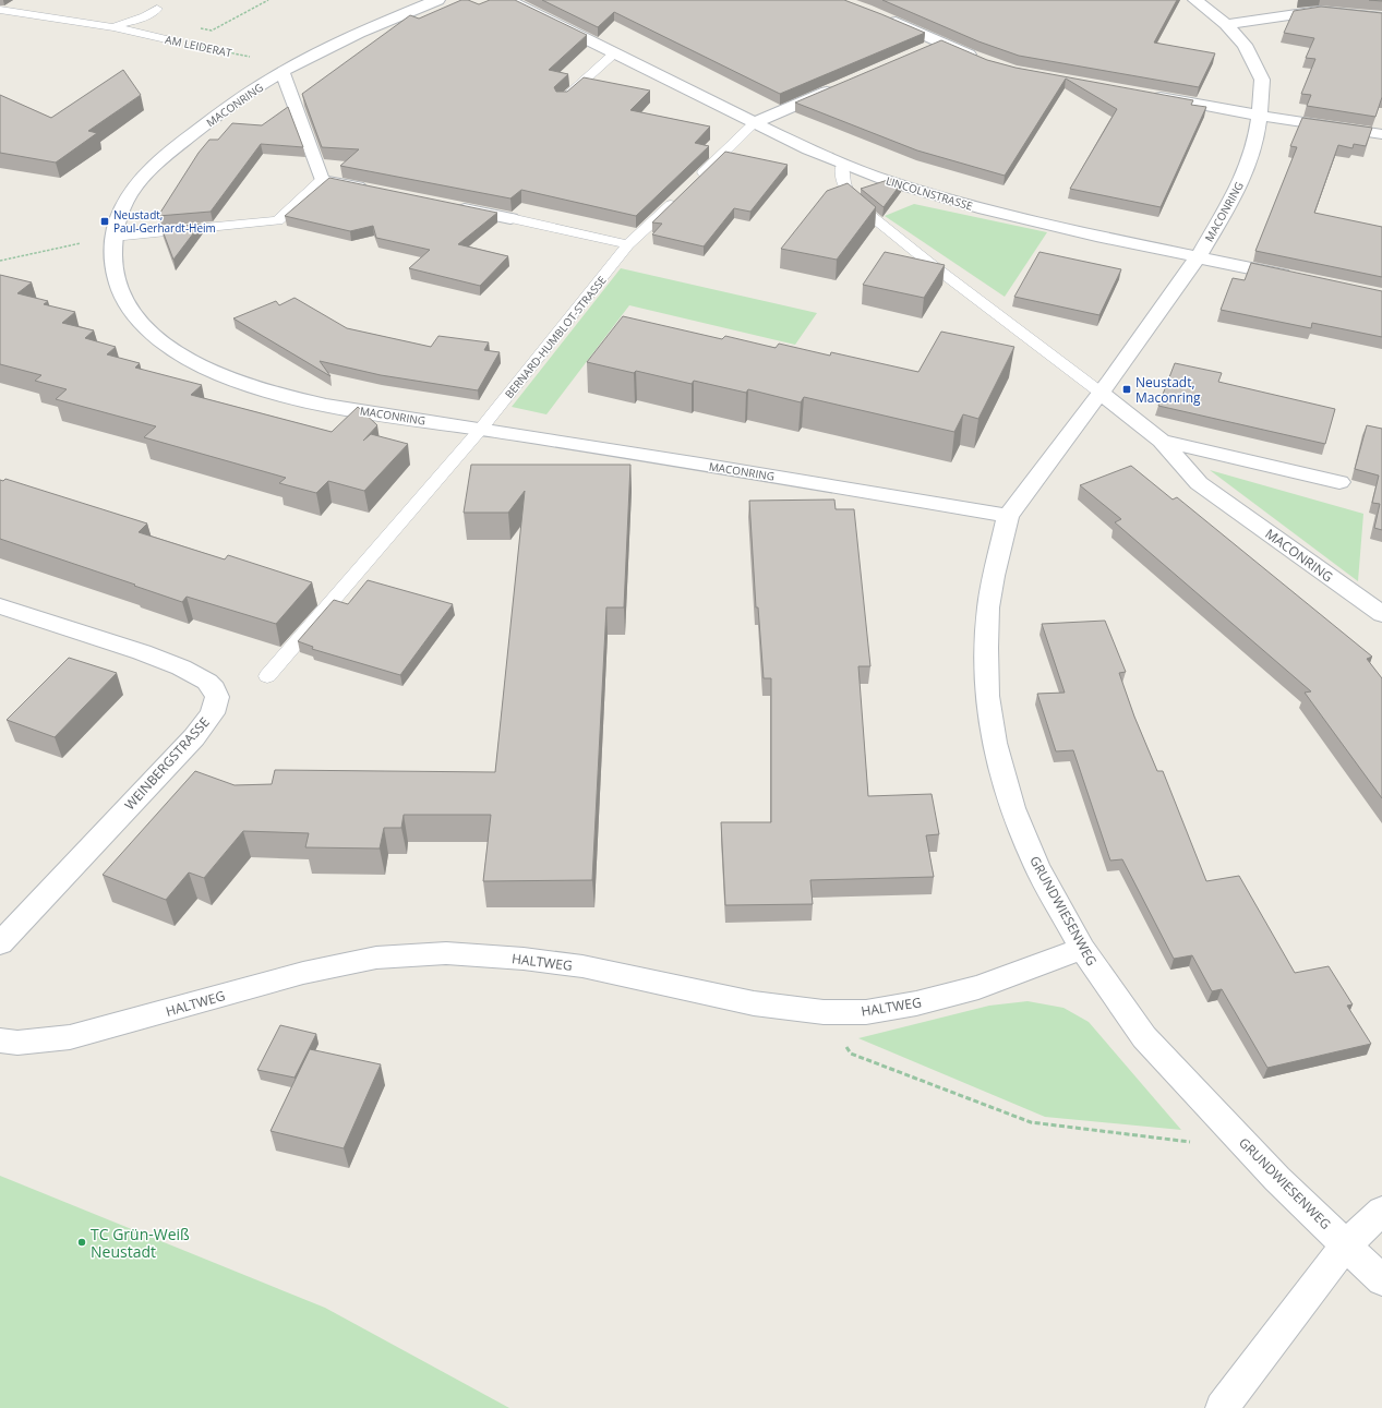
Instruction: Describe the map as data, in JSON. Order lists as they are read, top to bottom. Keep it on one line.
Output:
{"streets":{"street":["MACONRING","LINCOLNSTRASSE","WEINBERGSTRASSE","GRUNDWIESENWEG","HALTWEG"],"lane":["AM LEIDERAT","BERNARD-HUMBLOT-STRASSE"]},"crossings":[["AM LEIDERAT","MACONRING"],["MACONRING","LINCOLNSTRASSE"],["MACONRING","BERNARD-HUMBLOT-STRASSE"],["MACONRING","GRUNDWIESENWEG"],["GRUNDWIESENWEG","HALTWEG"]],"places":{"transit":["Neustadt, Paul-Gerhardt-Heim","Neustadt, Maconring"],"other":["TC Grün-Weiß Neustadt"]}}
